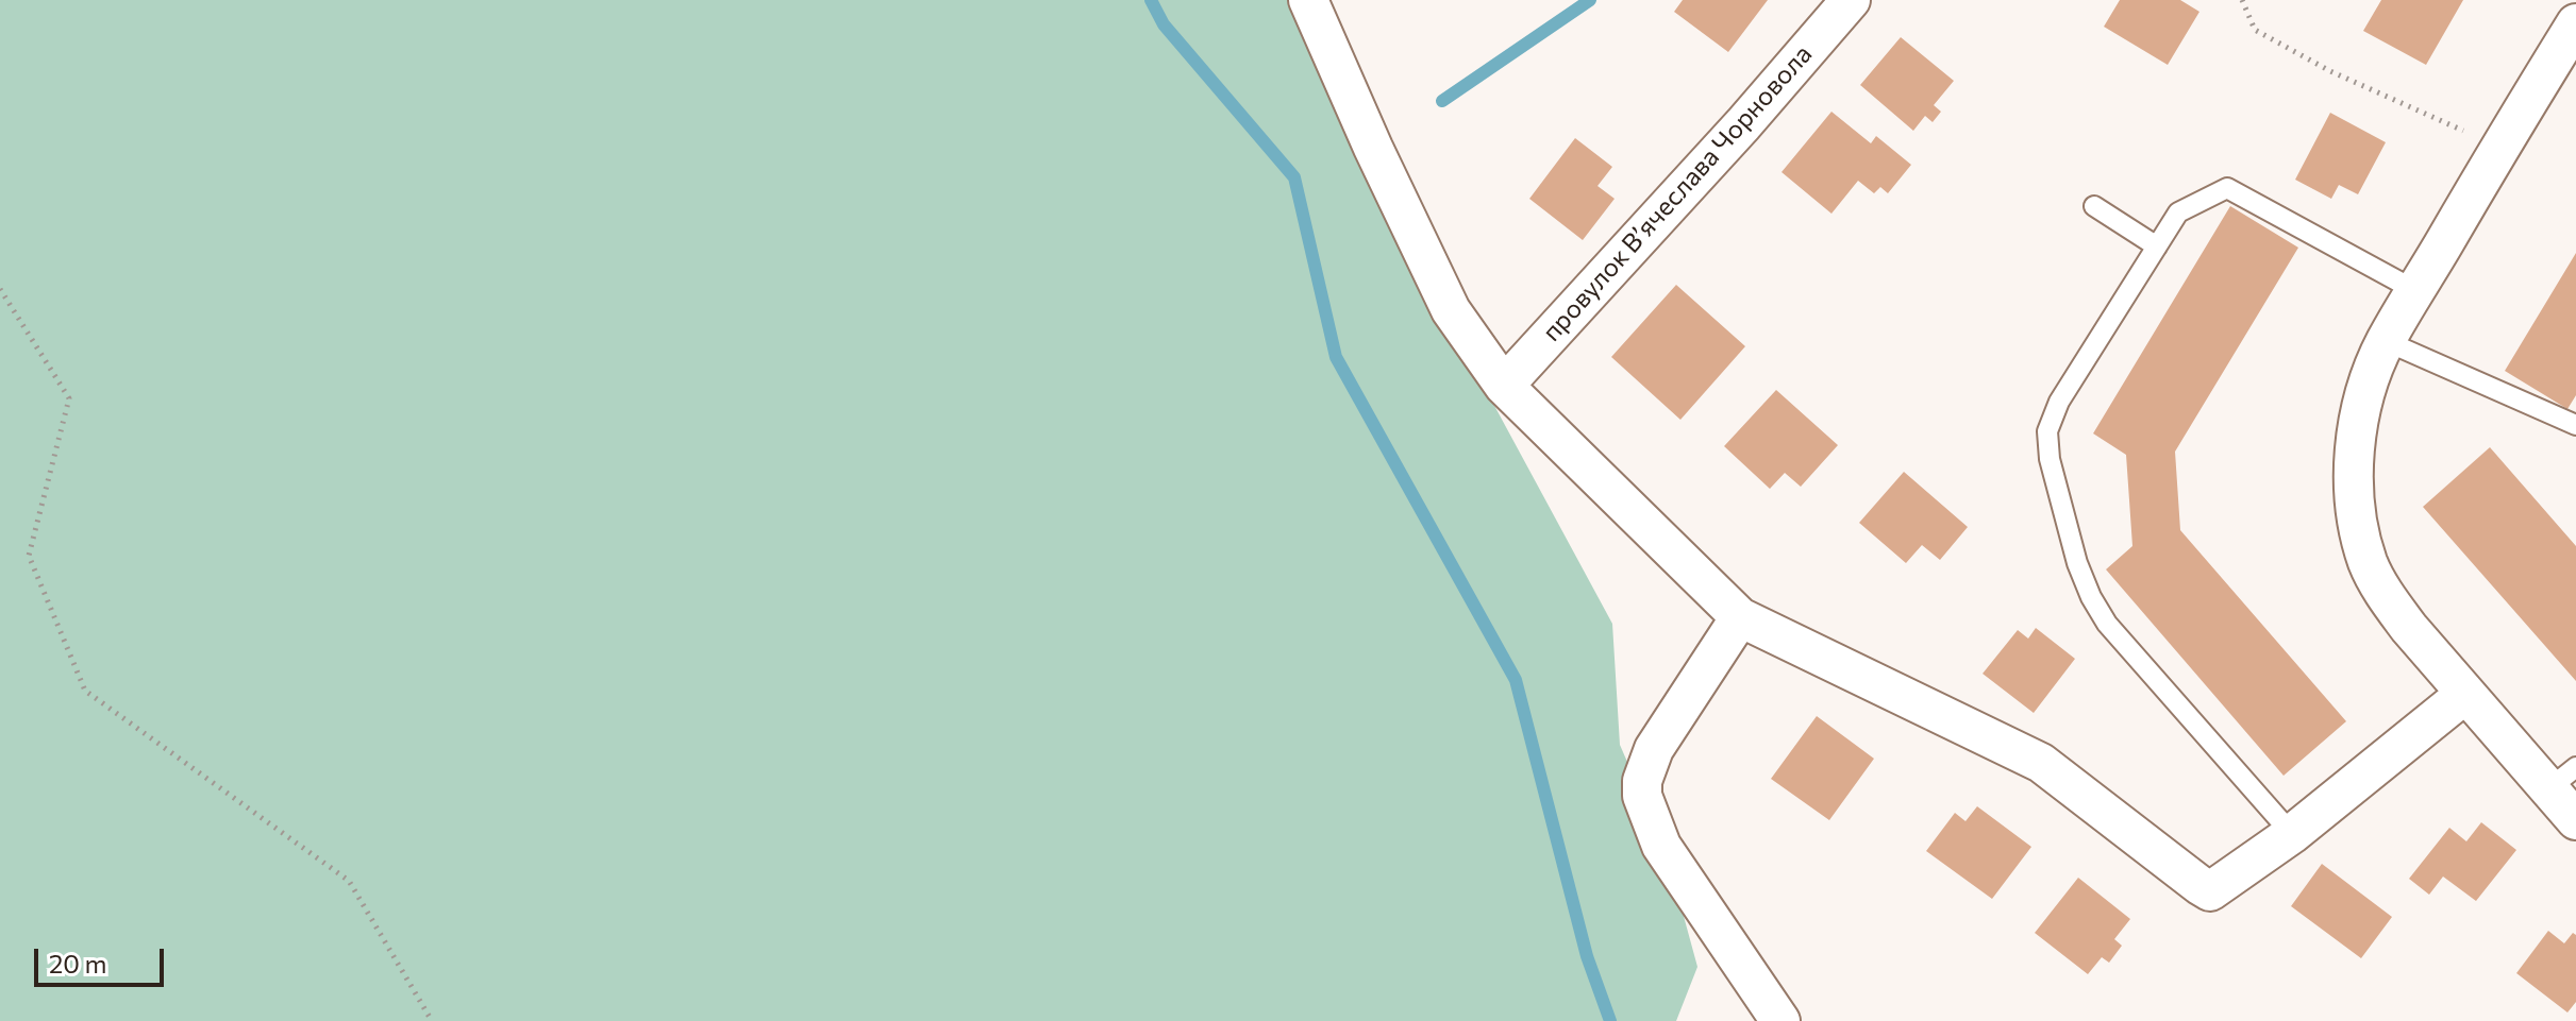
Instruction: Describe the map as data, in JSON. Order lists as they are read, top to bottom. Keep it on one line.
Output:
{"streets":{"street":["провулок Вʼячеслава Чорновола"]},"scale_bar":"20 m"}
